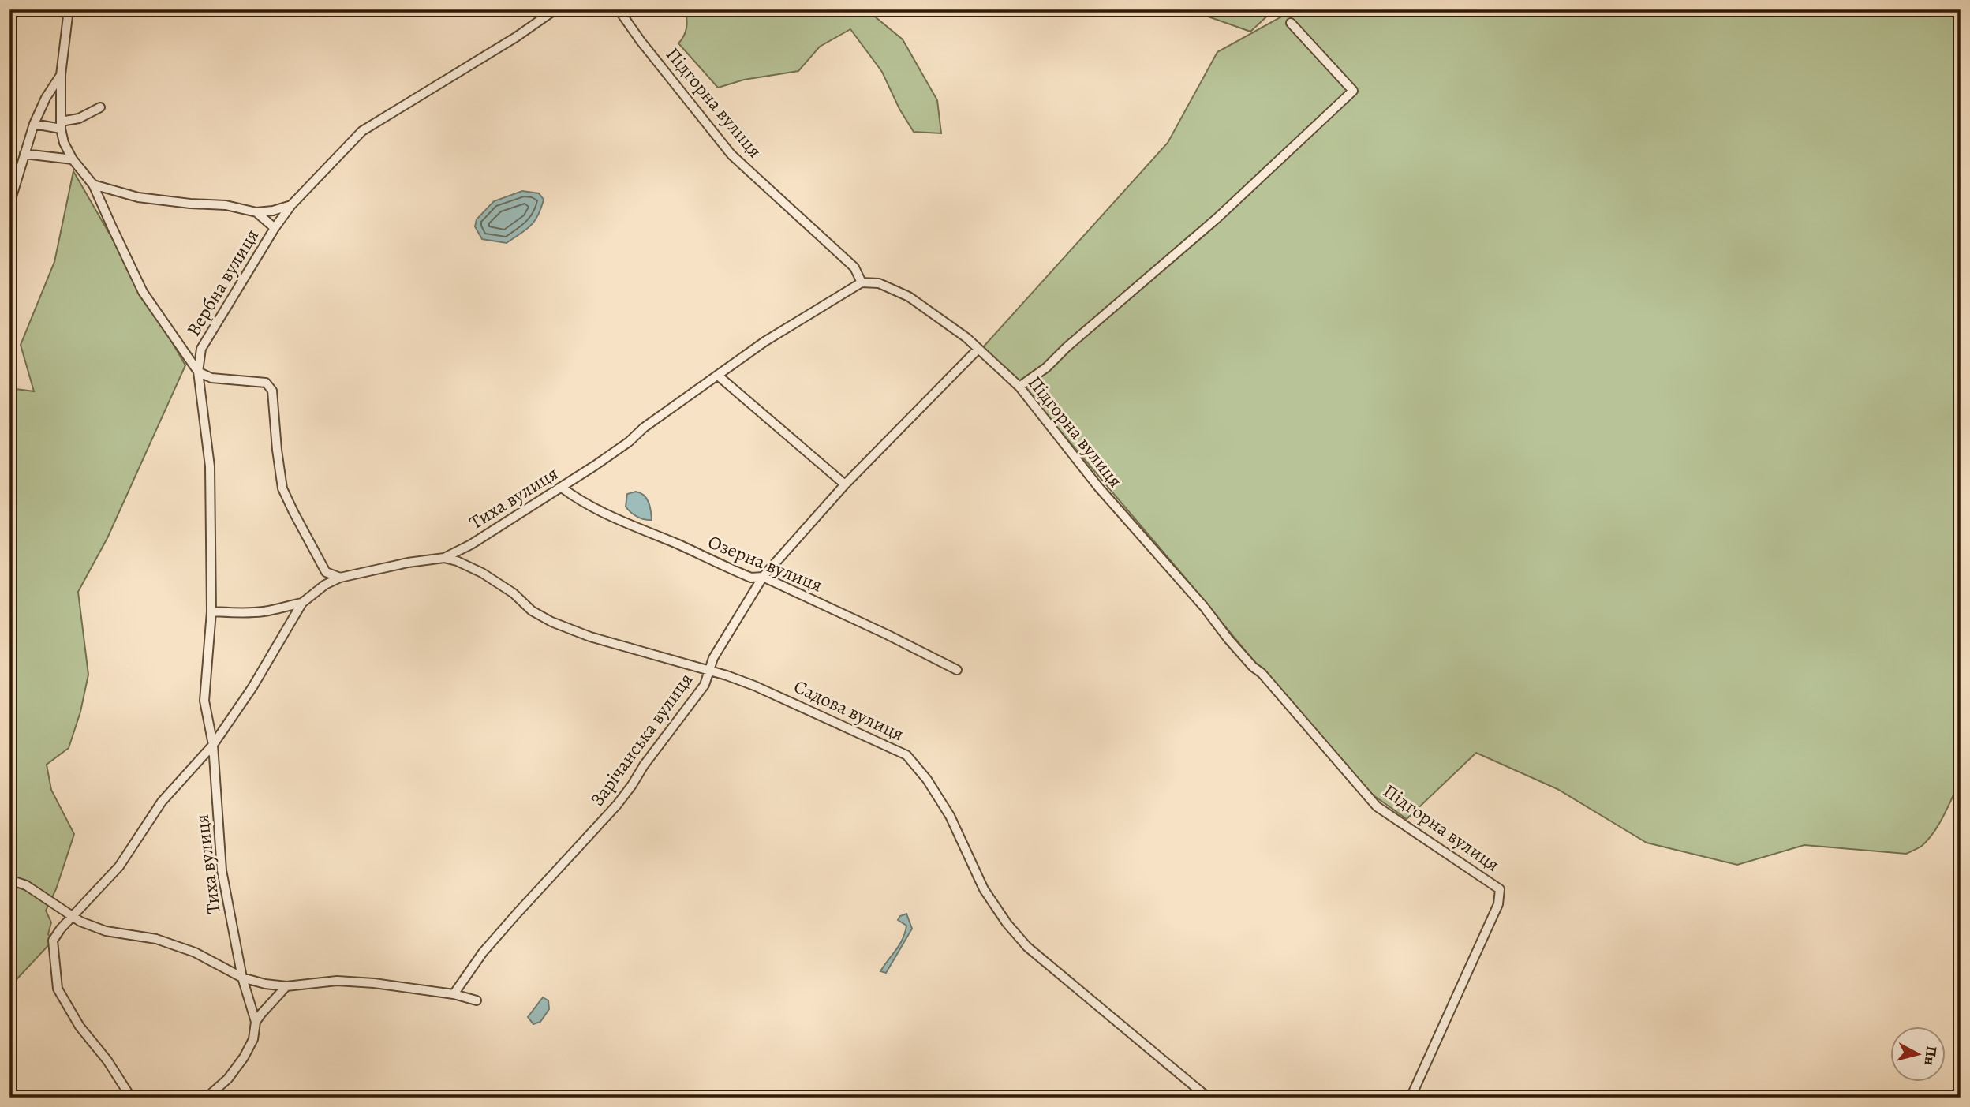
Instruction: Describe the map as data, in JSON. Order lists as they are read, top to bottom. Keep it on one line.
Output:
{"streets":{"street":["Підгорна вулиця","Вербна вулиця","Тиха вулиця","Озерна вулиця","Садова вулиця","Зарічанська вулиця"]},"crossings":[["Підгорна вулиця","Тиха вулиця"],["Підгорна вулиця","Зарічанська вулиця"],["Вербна вулиця","Тиха вулиця"],["Тиха вулиця","Озерна вулиця"],["Тиха вулиця","Садова вулиця"],["Озерна вулиця","Зарічанська вулиця"],["Садова вулиця","Зарічанська вулиця"]],"north":"right"}
